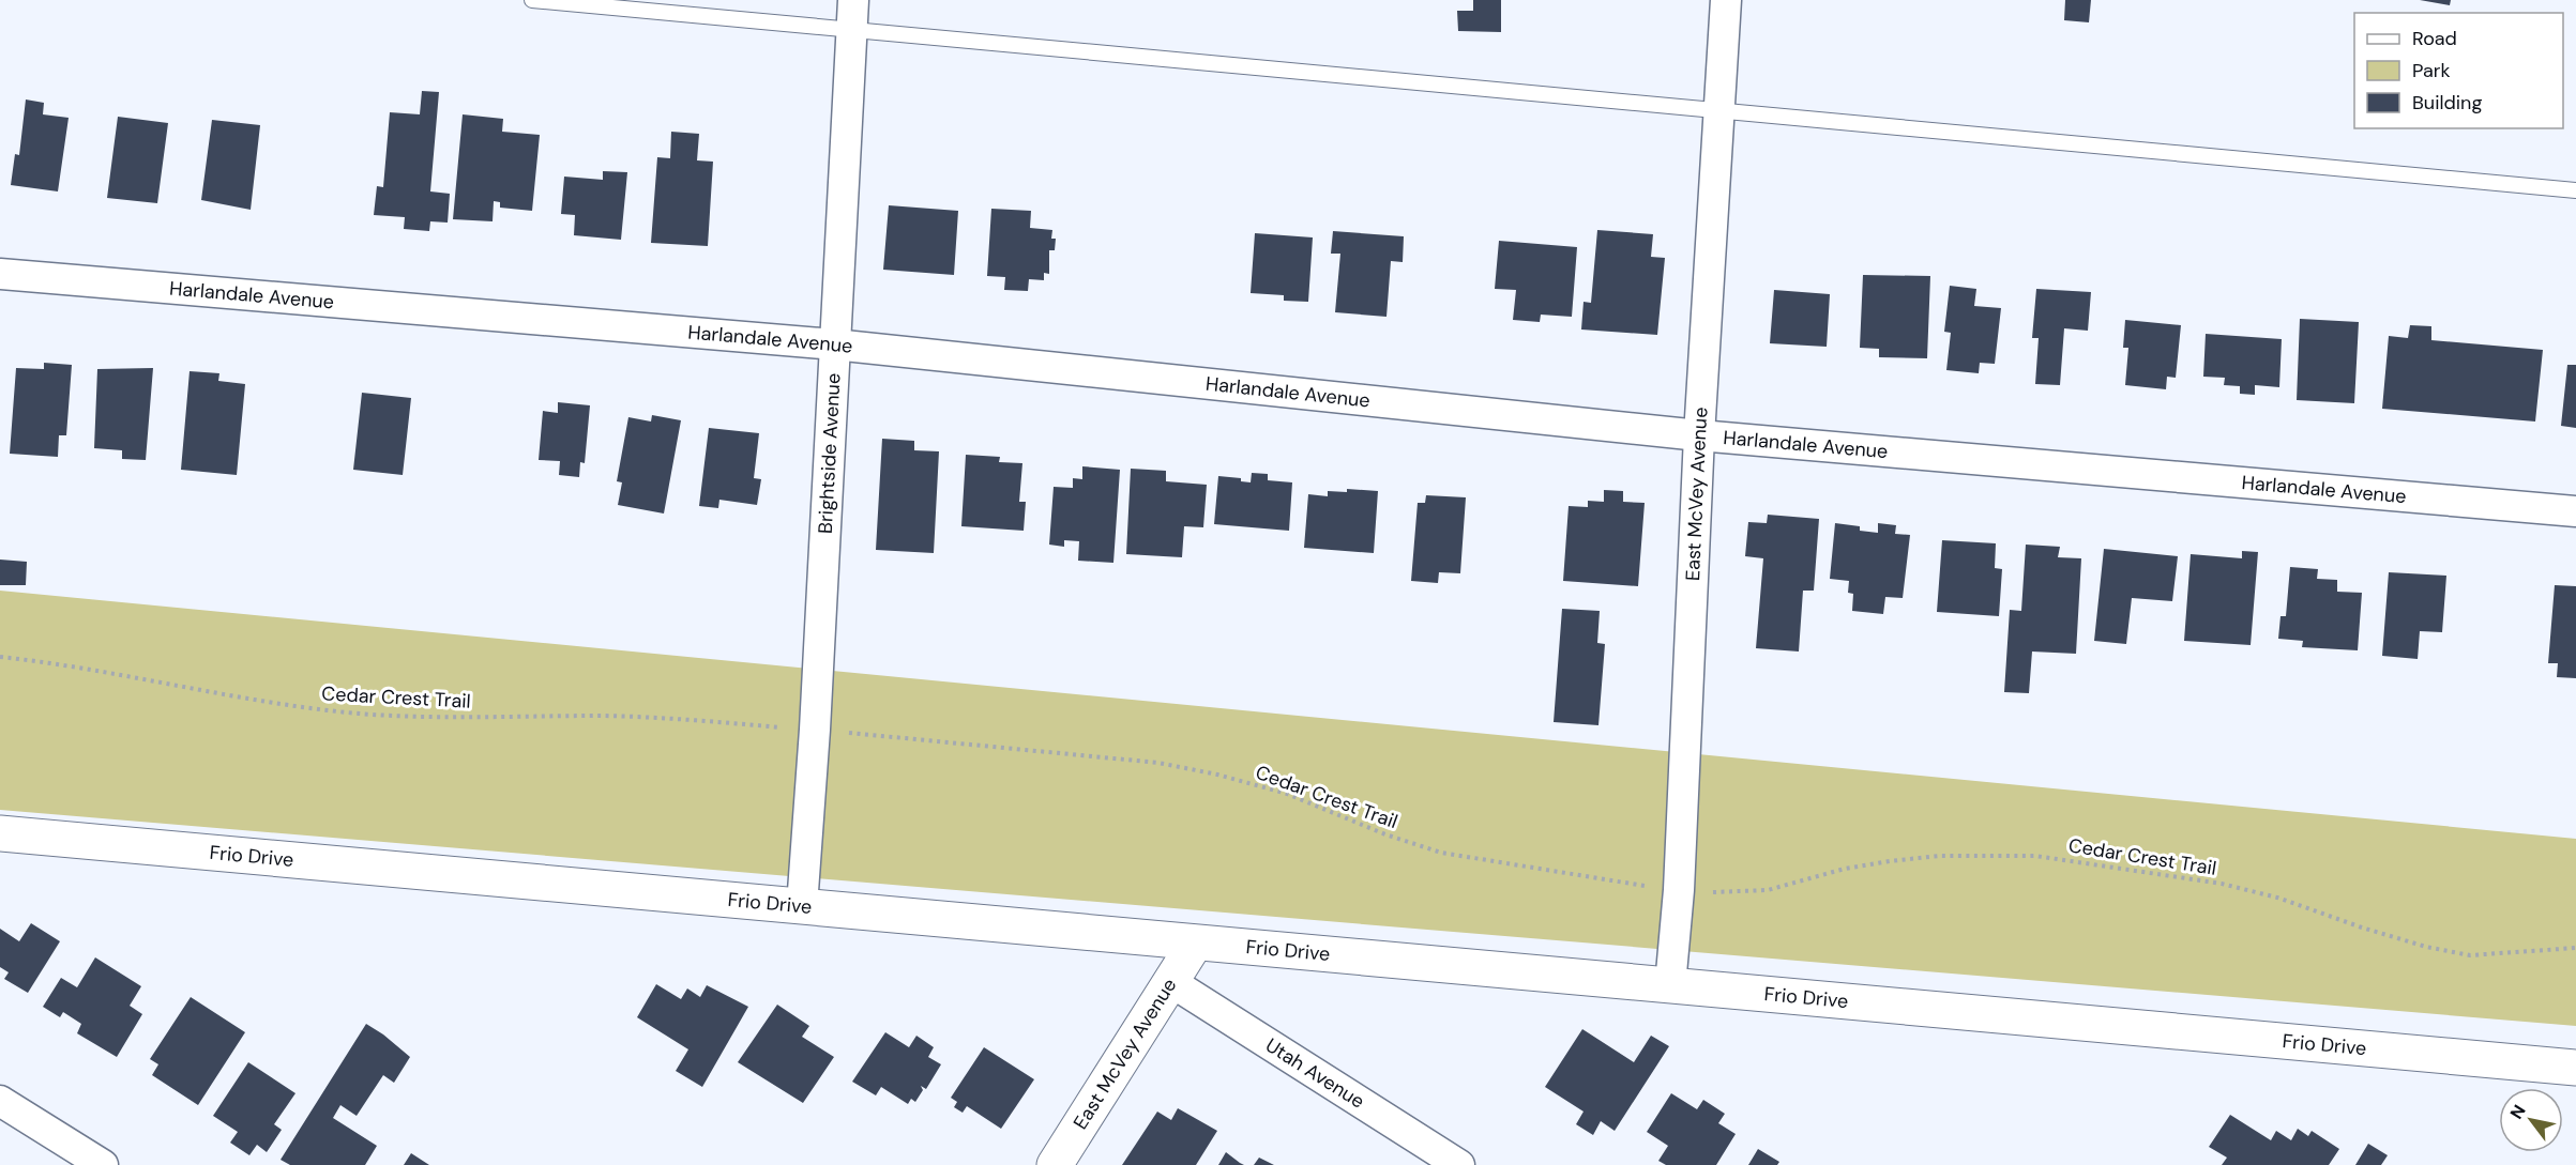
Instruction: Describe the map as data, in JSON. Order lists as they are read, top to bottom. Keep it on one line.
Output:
{"streets":{"street":["Harlandale Avenue","Brightside Avenue","East McVey Avenue","Frio Drive","Utah Avenue"],"path":["Cedar Crest Trail"]},"crossings":[["Harlandale Avenue","Brightside Avenue"],["Harlandale Avenue","East McVey Avenue"],["Brightside Avenue","Frio Drive"],["East McVey Avenue","Frio Drive"],["East McVey Avenue","Utah Avenue"]],"legend":["Road","Park","Building"],"north":"top left"}
